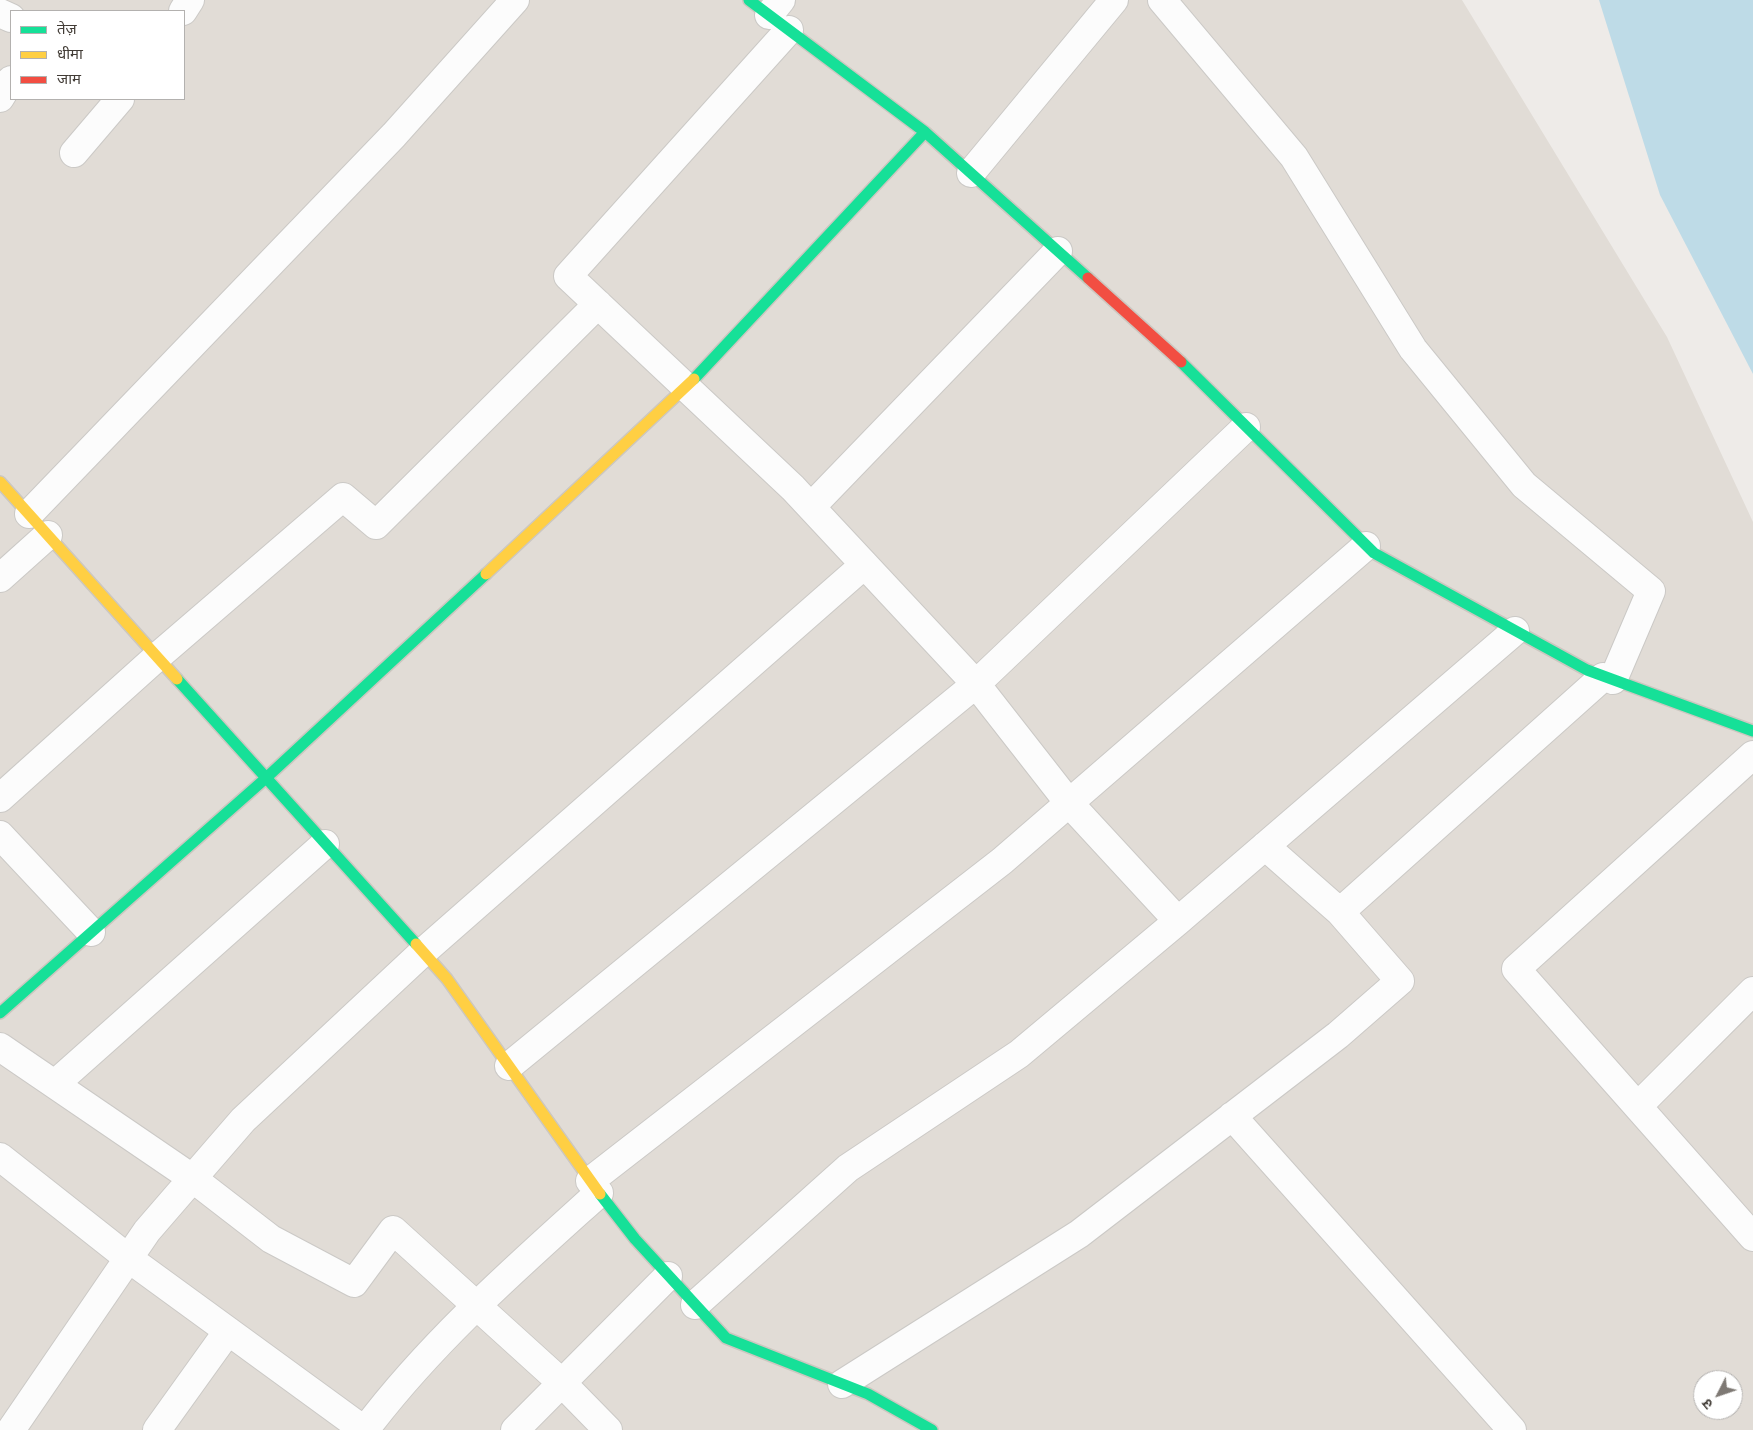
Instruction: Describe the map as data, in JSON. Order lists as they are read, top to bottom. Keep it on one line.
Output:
{"legend":["तेज़","धीमा","जाम"],"north":"bottom left"}
